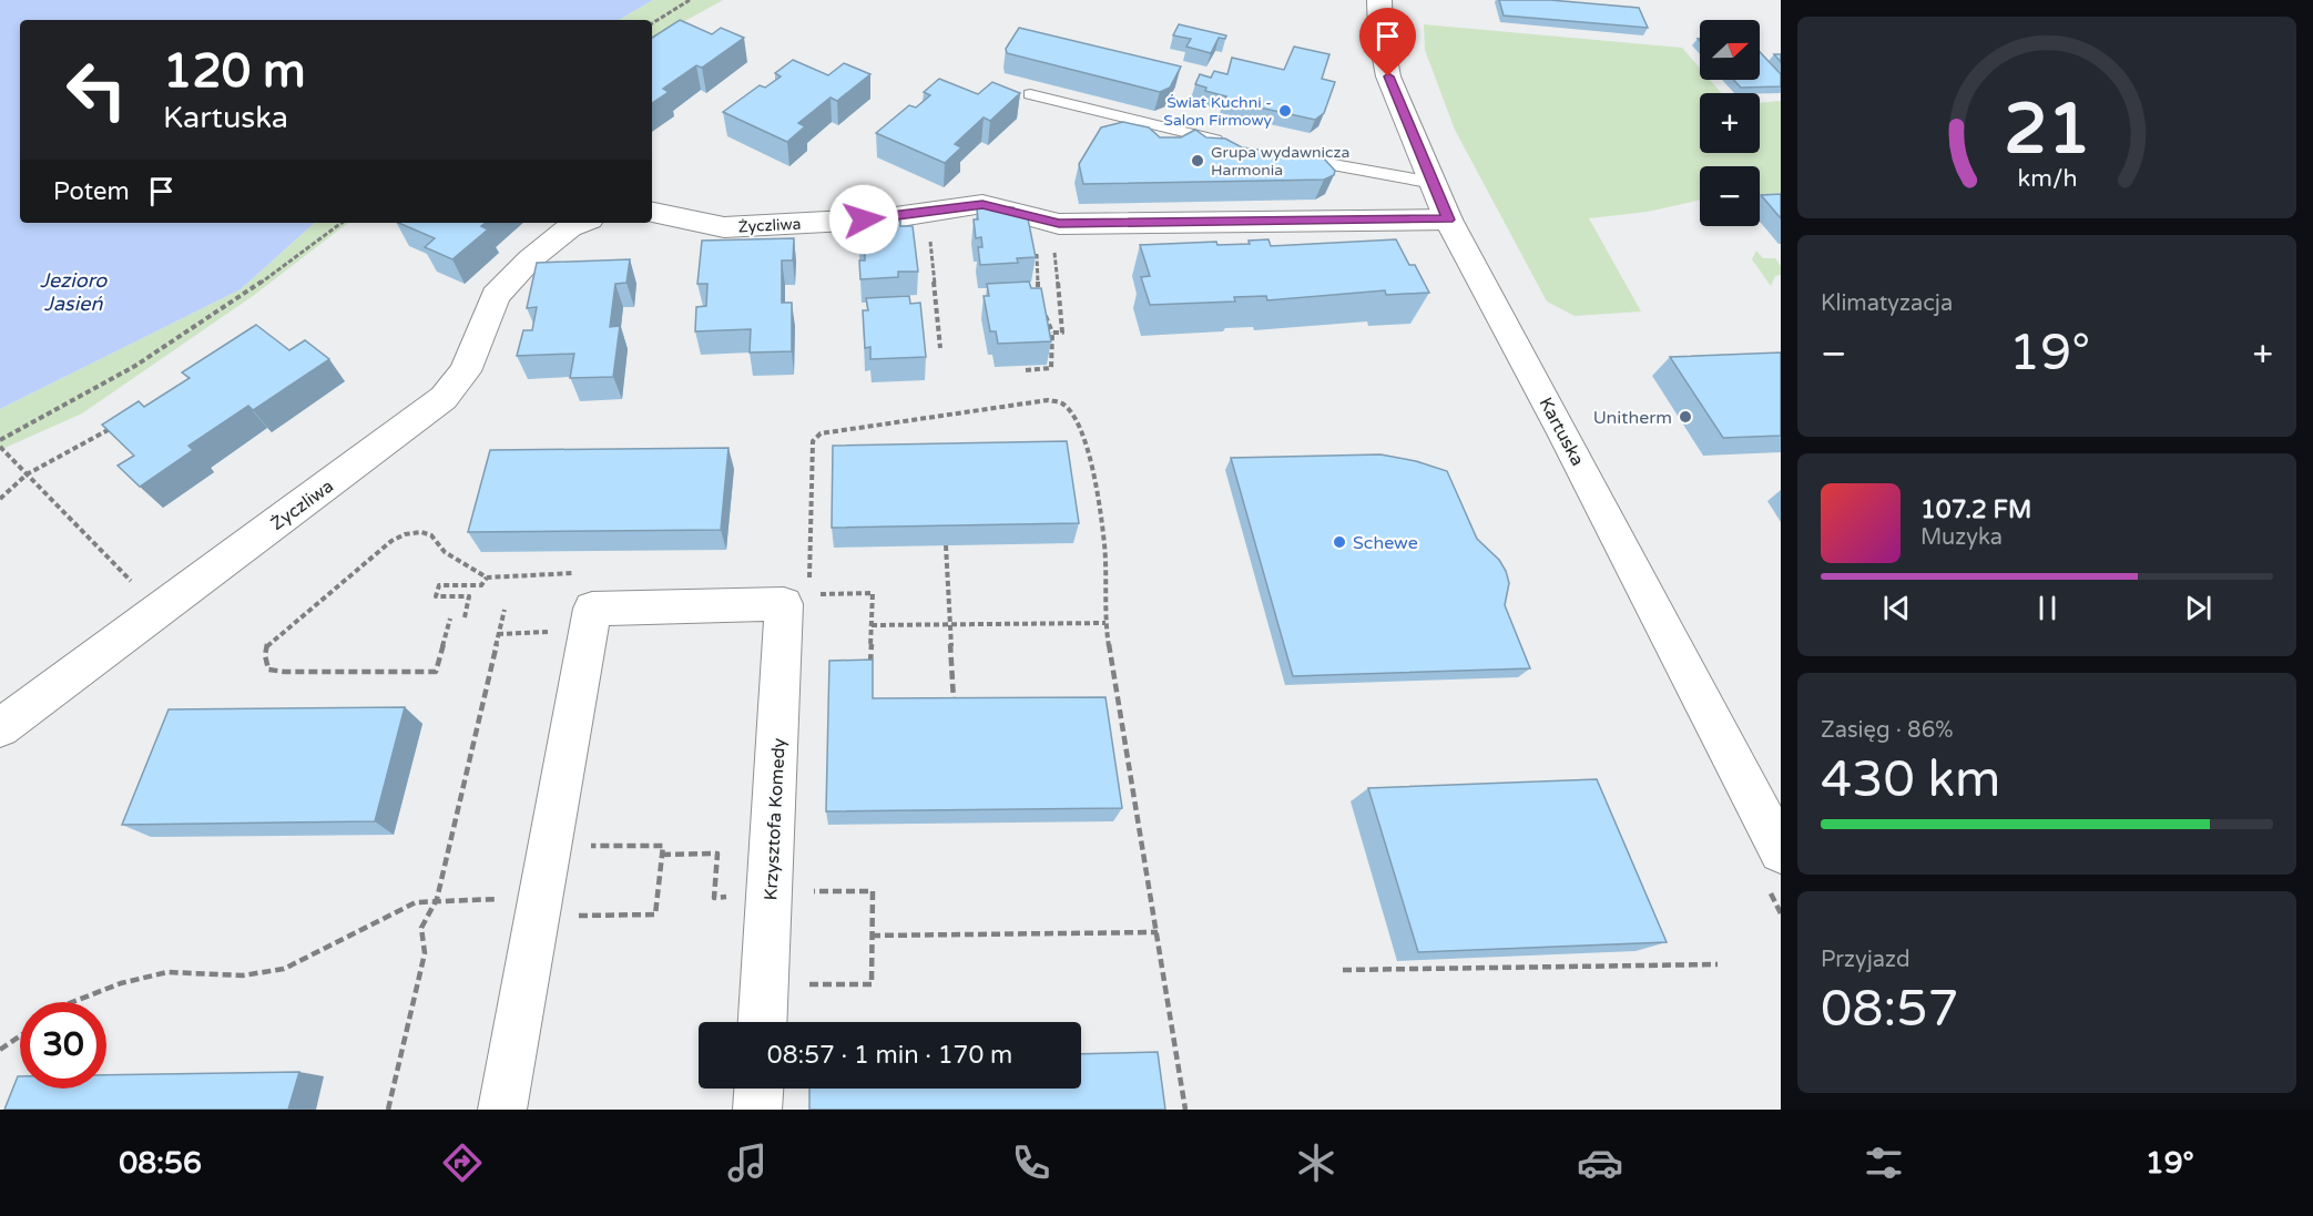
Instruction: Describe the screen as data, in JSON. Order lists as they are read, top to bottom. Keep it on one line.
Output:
{"streets":{"street":["Życzliwa","Kartuska","Krzysztofa Komedy"]},"crossings":[["Życzliwa","Kartuska"]],"water":["Jezioro Jasień"],"places":["Świat Kuchni - Salon Firmowy","Grupa wydawnicza Harmonia","Unitherm","Schewe"],"north":"right","page":{"map_buttons":["+","−"],"turn":["120 m","Kartuska"],"then":"Potem","tile":["Klimatyzacja",["Zasięg · 86%","430 km"],["Przyjazd","08:57"]],"heat":["−","19°","+"],"song":["107.2 FM","Muzyka"],"limit":"30","trip":"08:57 · 1 min · 170 m","tabs":["08:56","19°"],"gauge":["21","km/h"]}}
